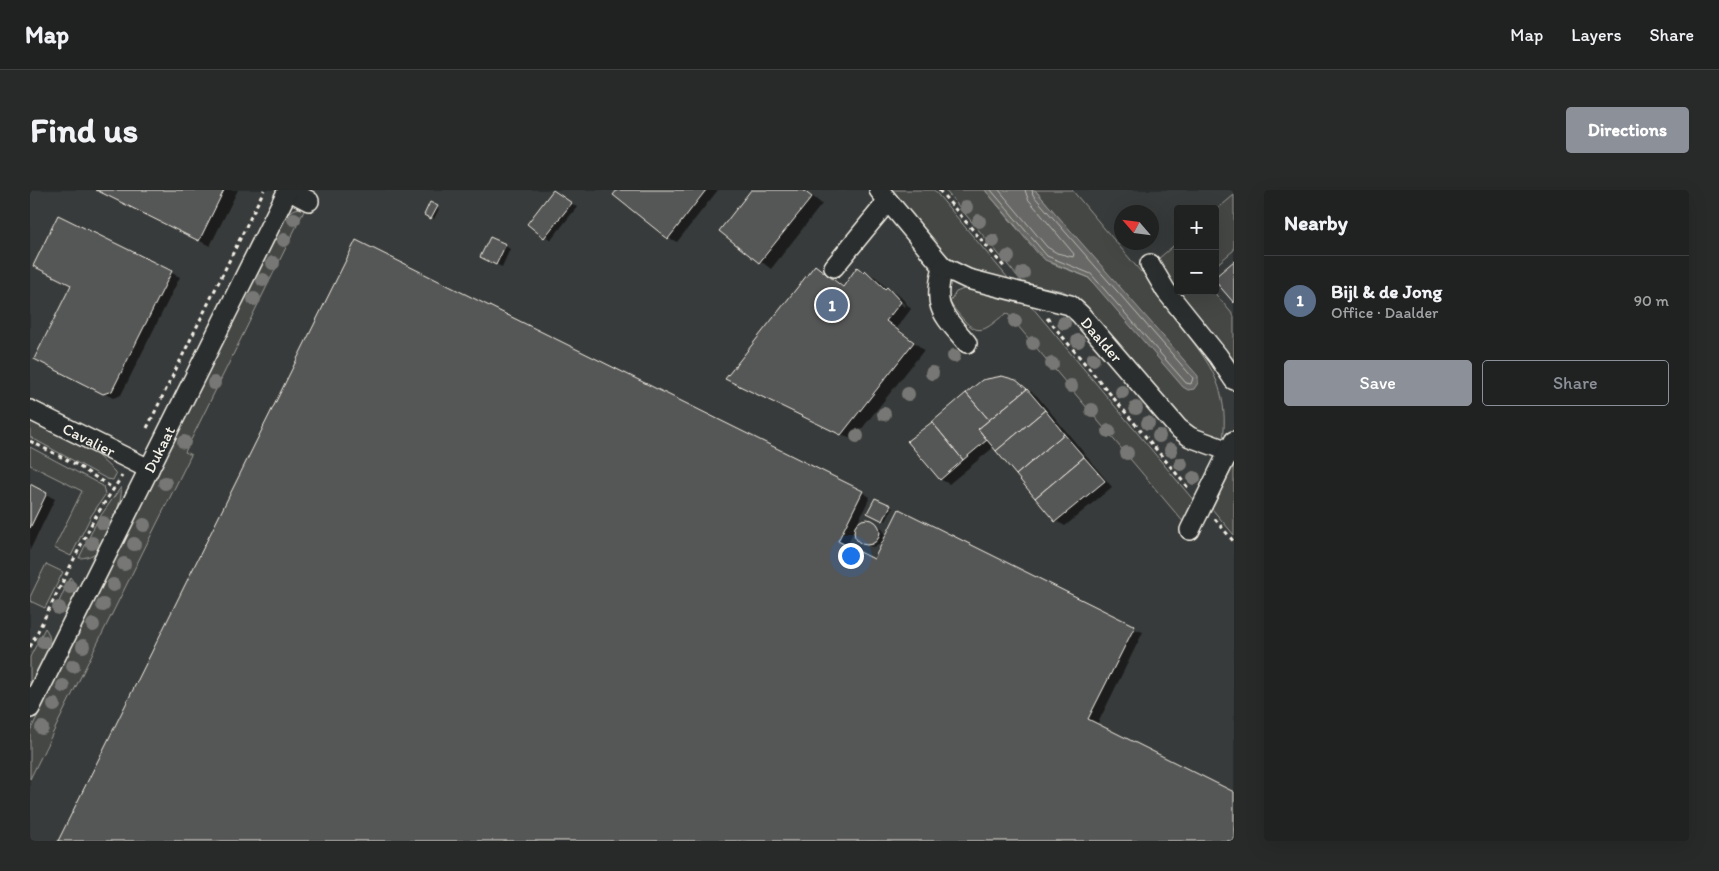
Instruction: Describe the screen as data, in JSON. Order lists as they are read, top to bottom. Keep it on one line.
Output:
{"streets":{"street":["Daalder","Cavalier","Dukaat"]},"crossings":[["Cavalier","Dukaat"]],"north":"top left","page":{"header":"Map","nav":["Map","Layers","Share"],"buttons":["Directions",["Save","Share"]],"title":"Find us","heading":"Nearby","map_buttons":["+","−"],"list":[{"mark":"1","name":"Bijl & de Jong","note":"Office · Daalder","value":"90 m"}],"pins":"1"}}
